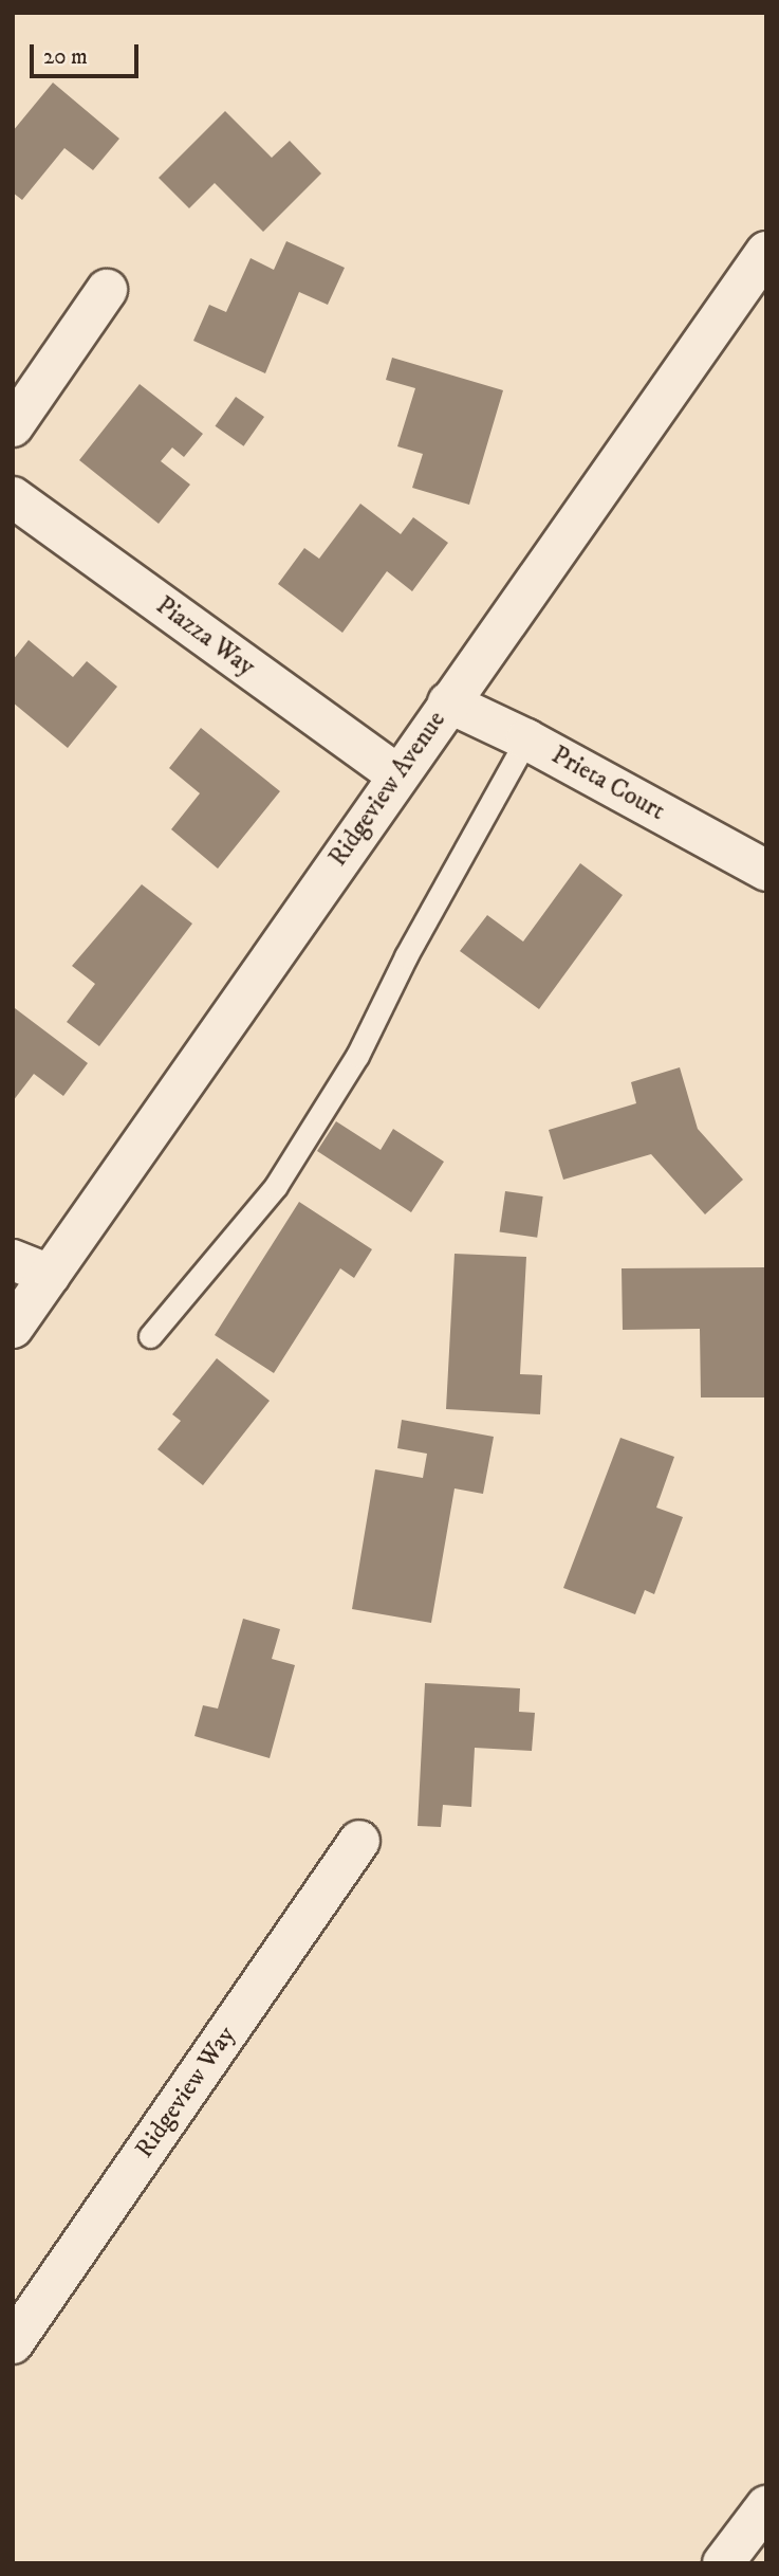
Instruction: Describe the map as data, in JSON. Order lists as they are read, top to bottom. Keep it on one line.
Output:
{"streets":{"street":["Piazza Way","Prieta Court","Ridgeview Avenue","Ridgeview Way"]},"crossings":[["Piazza Way","Ridgeview Avenue"],["Prieta Court","Ridgeview Avenue"]],"scale_bar":"20 m"}
